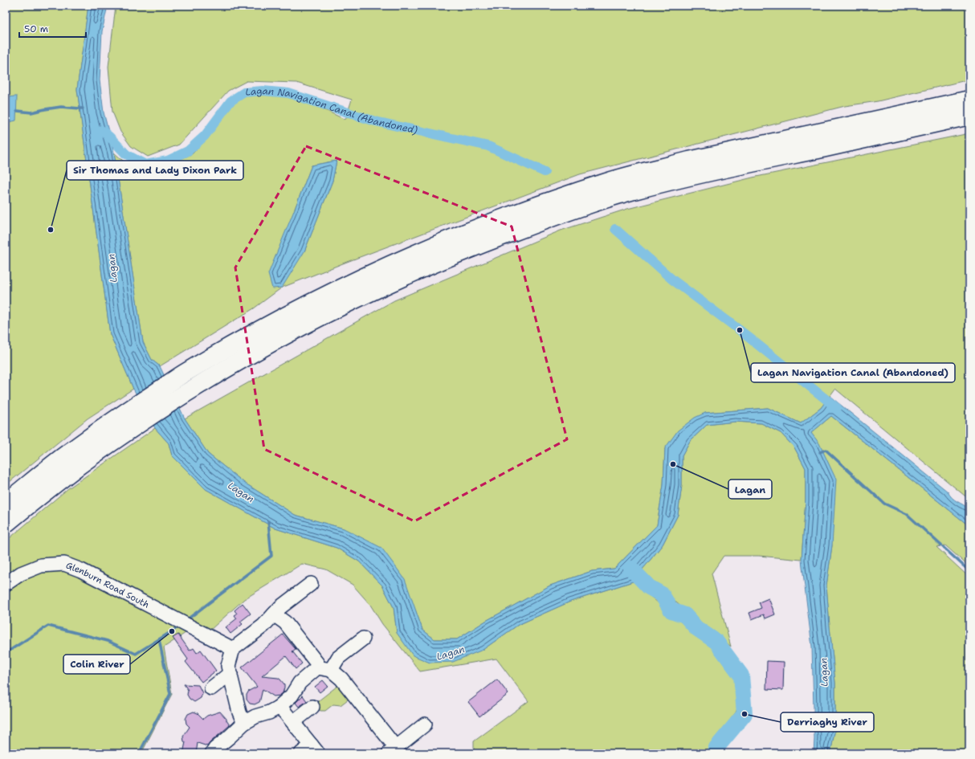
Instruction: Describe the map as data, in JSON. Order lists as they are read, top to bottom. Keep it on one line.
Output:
{"streets":{"lane":["Glenburn Road South"]},"water":["Lagan Navigation Canal (Abandoned)","Lagan"],"places":["Sir Thomas and Lady Dixon Park","Lagan Navigation Canal (Abandoned)","Lagan","Colin River","Derriaghy River"],"scale_bar":"50 m"}
